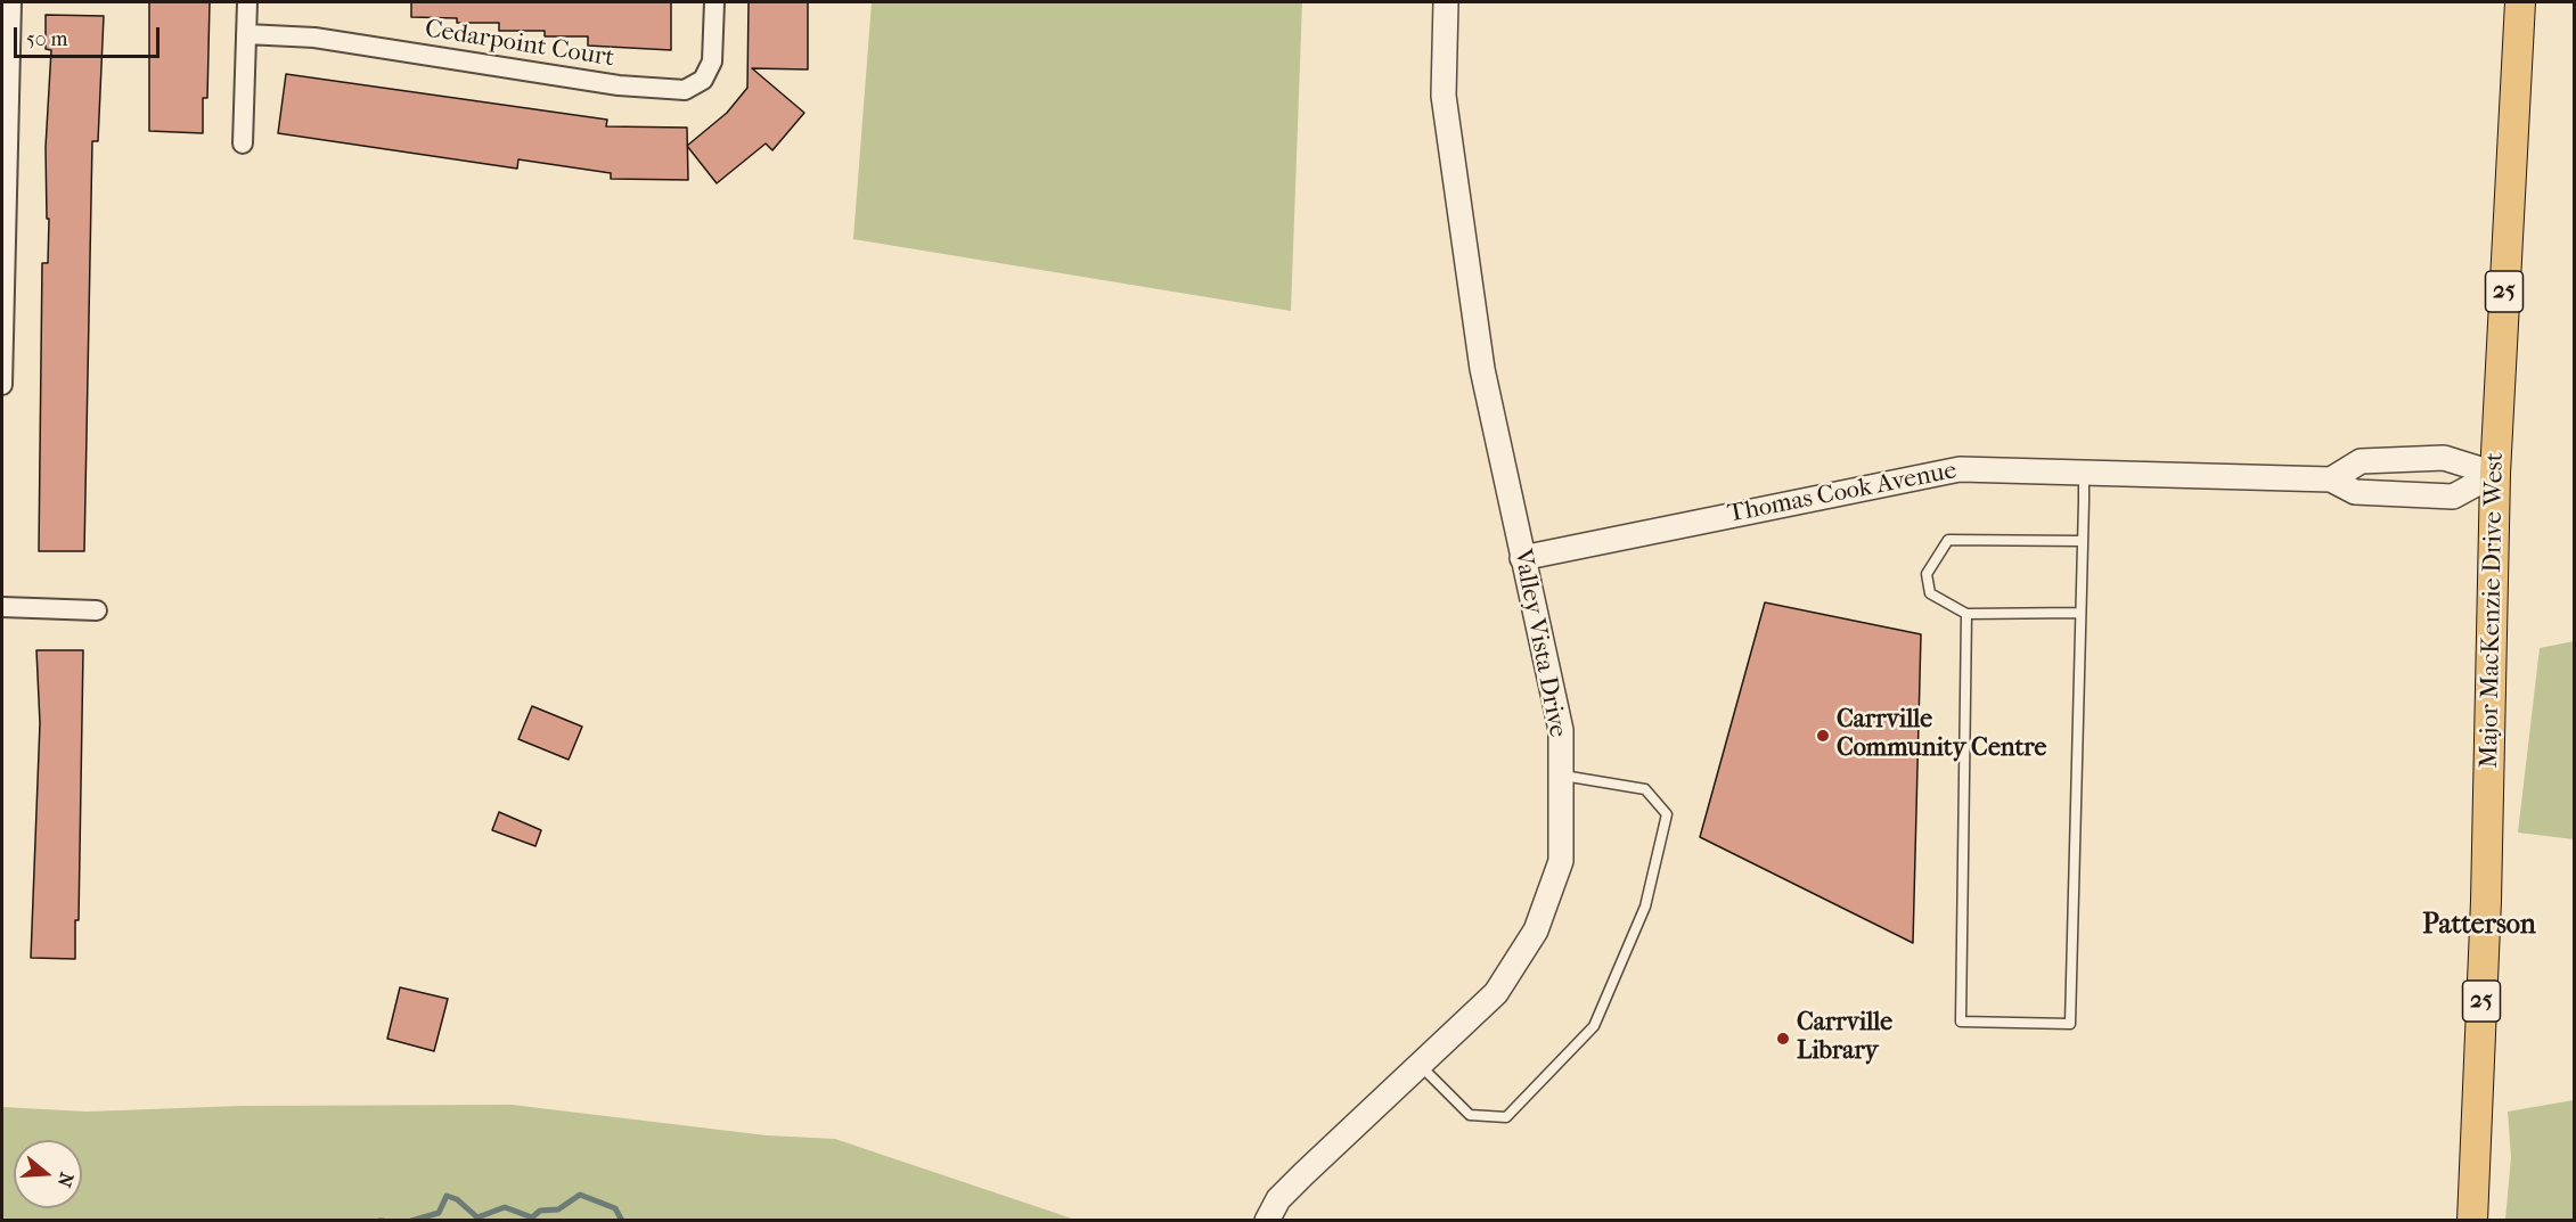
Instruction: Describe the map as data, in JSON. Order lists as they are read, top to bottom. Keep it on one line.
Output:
{"streets":{"main road":["25","Major MacKenzie Drive West"],"street":["Cedarpoint Court","Thomas Cook Avenue","Valley Vista Drive"]},"crossings":[["Thomas Cook Avenue","Major MacKenzie Drive West"],["Thomas Cook Avenue","Valley Vista Drive"]],"districts":["Patterson"],"places":["Carrville Community Centre","Carrville Library"],"scale_bar":"50 m","north":"right"}
